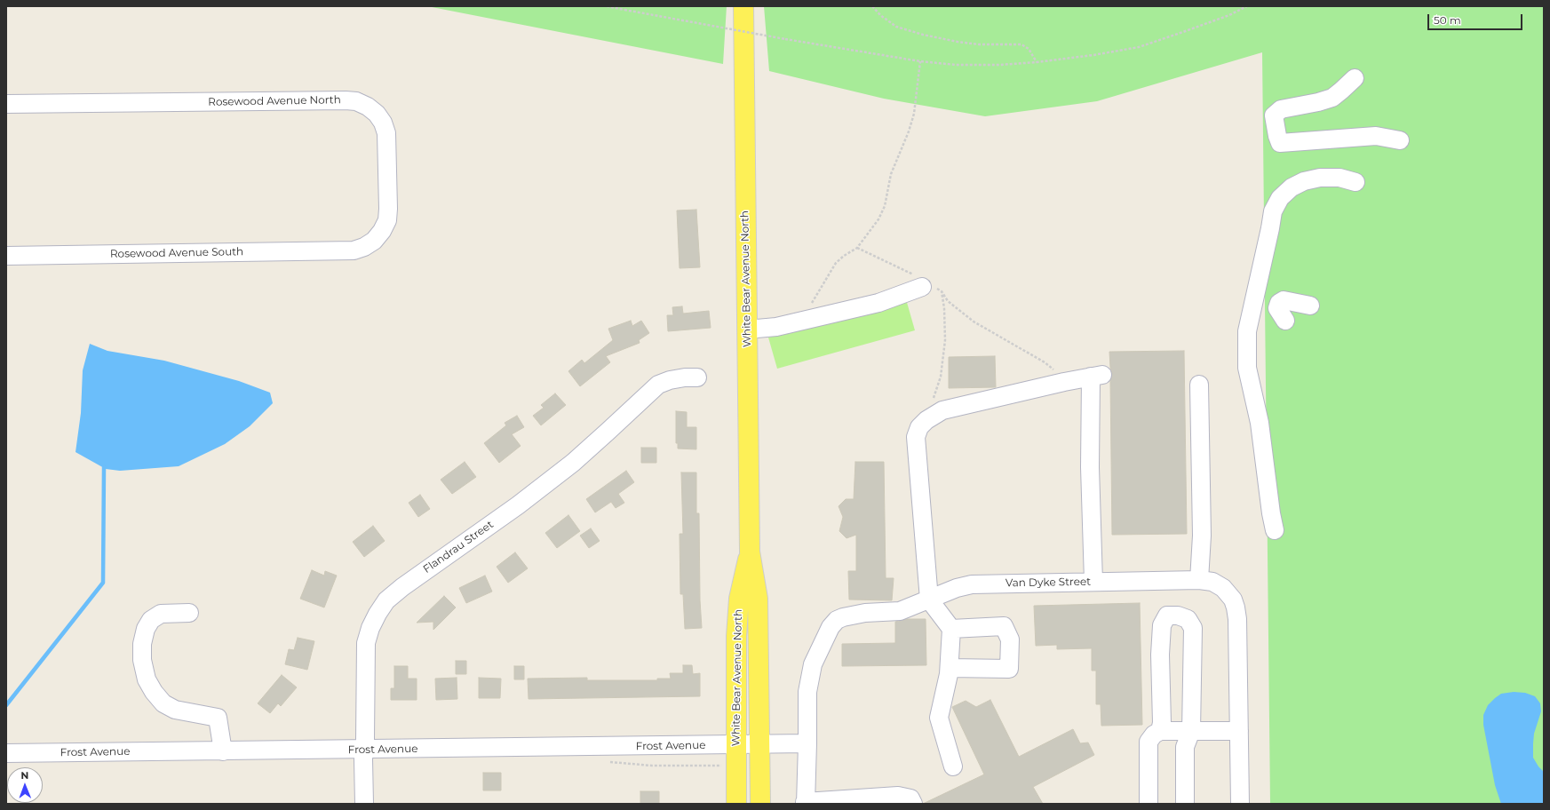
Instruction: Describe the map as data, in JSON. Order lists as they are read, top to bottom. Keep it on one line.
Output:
{"streets":{"main road":["White Bear Avenue North"],"street":["Rosewood Avenue North","Rosewood Avenue South","Flandrau Street","Van Dyke Street","Frost Avenue"]},"crossings":[["Rosewood Avenue North","Rosewood Avenue South"],["White Bear Avenue North","Frost Avenue"],["Flandrau Street","Frost Avenue"]],"scale_bar":"50 m","north":"top"}
